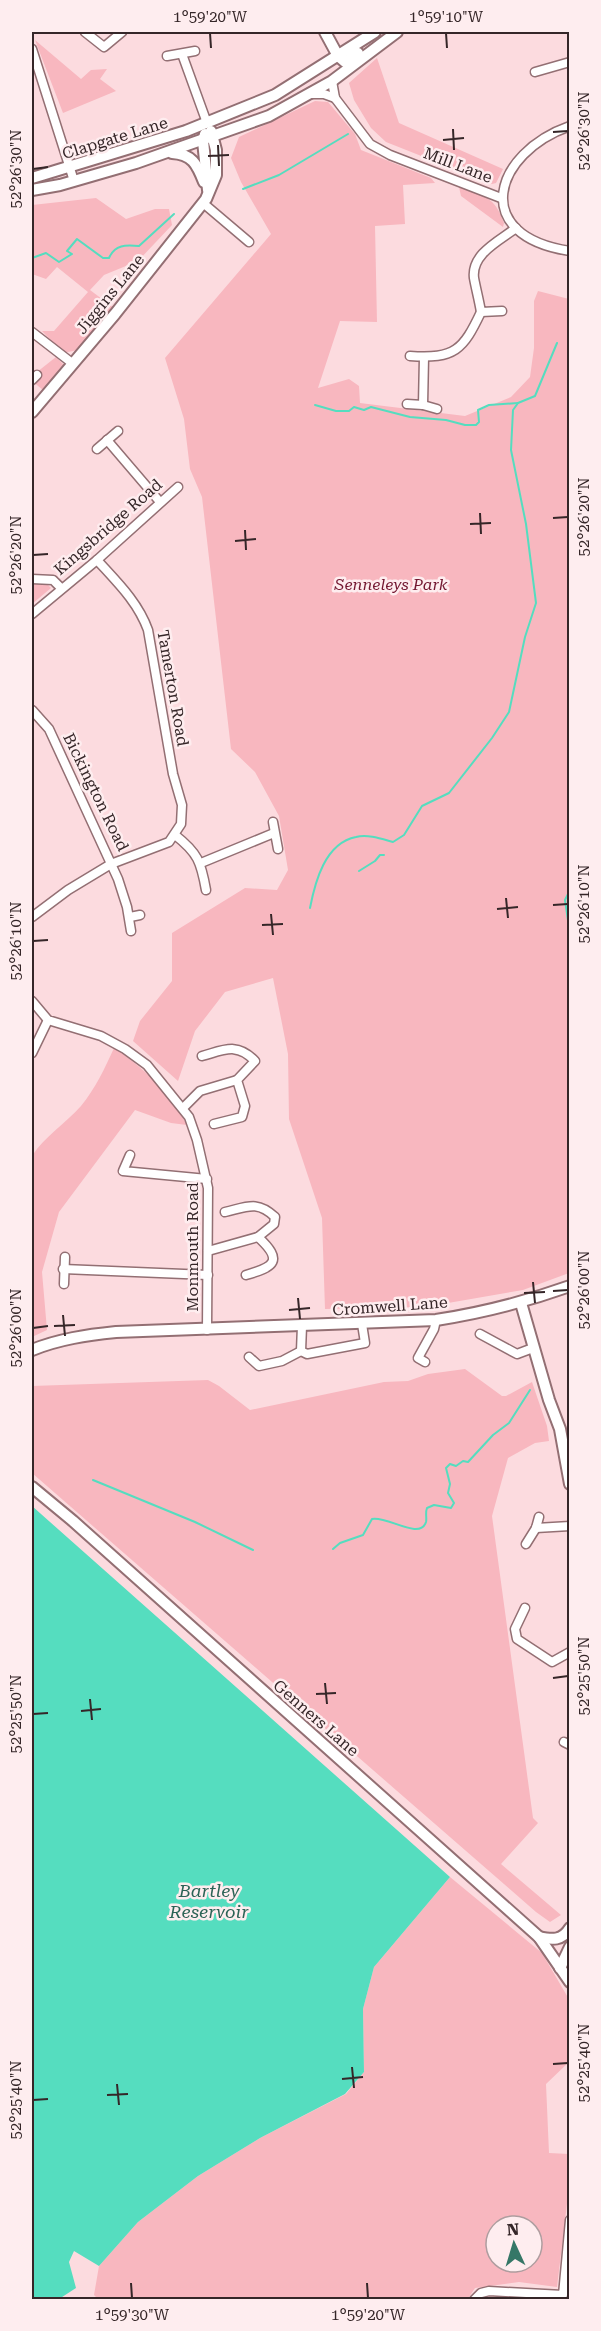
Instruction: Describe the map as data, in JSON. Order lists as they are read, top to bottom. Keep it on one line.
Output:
{"streets":{"street":["Clapgate Lane","Mill Lane","Jiggins Lane","Kingsbridge Road","Tamerton Road","Bickington Road","Monmouth Road","Cromwell Lane","Genners Lane"]},"crossings":[["Clapgate Lane","Mill Lane"],["Kingsbridge Road","Tamerton Road"],["Tamerton Road","Bickington Road"],["Monmouth Road","Cromwell Lane"]],"water":["Bartley Reservoir"],"parks":["Senneleys Park"],"north":"top","coordinates":["1°59'20\"W","1°59'10\"W","52°26'30\"N","52°26'20\"N","52°26'10\"N","52°26'00\"N","52°25'50\"N","52°25'40\"N","1°59'30\"W"]}
